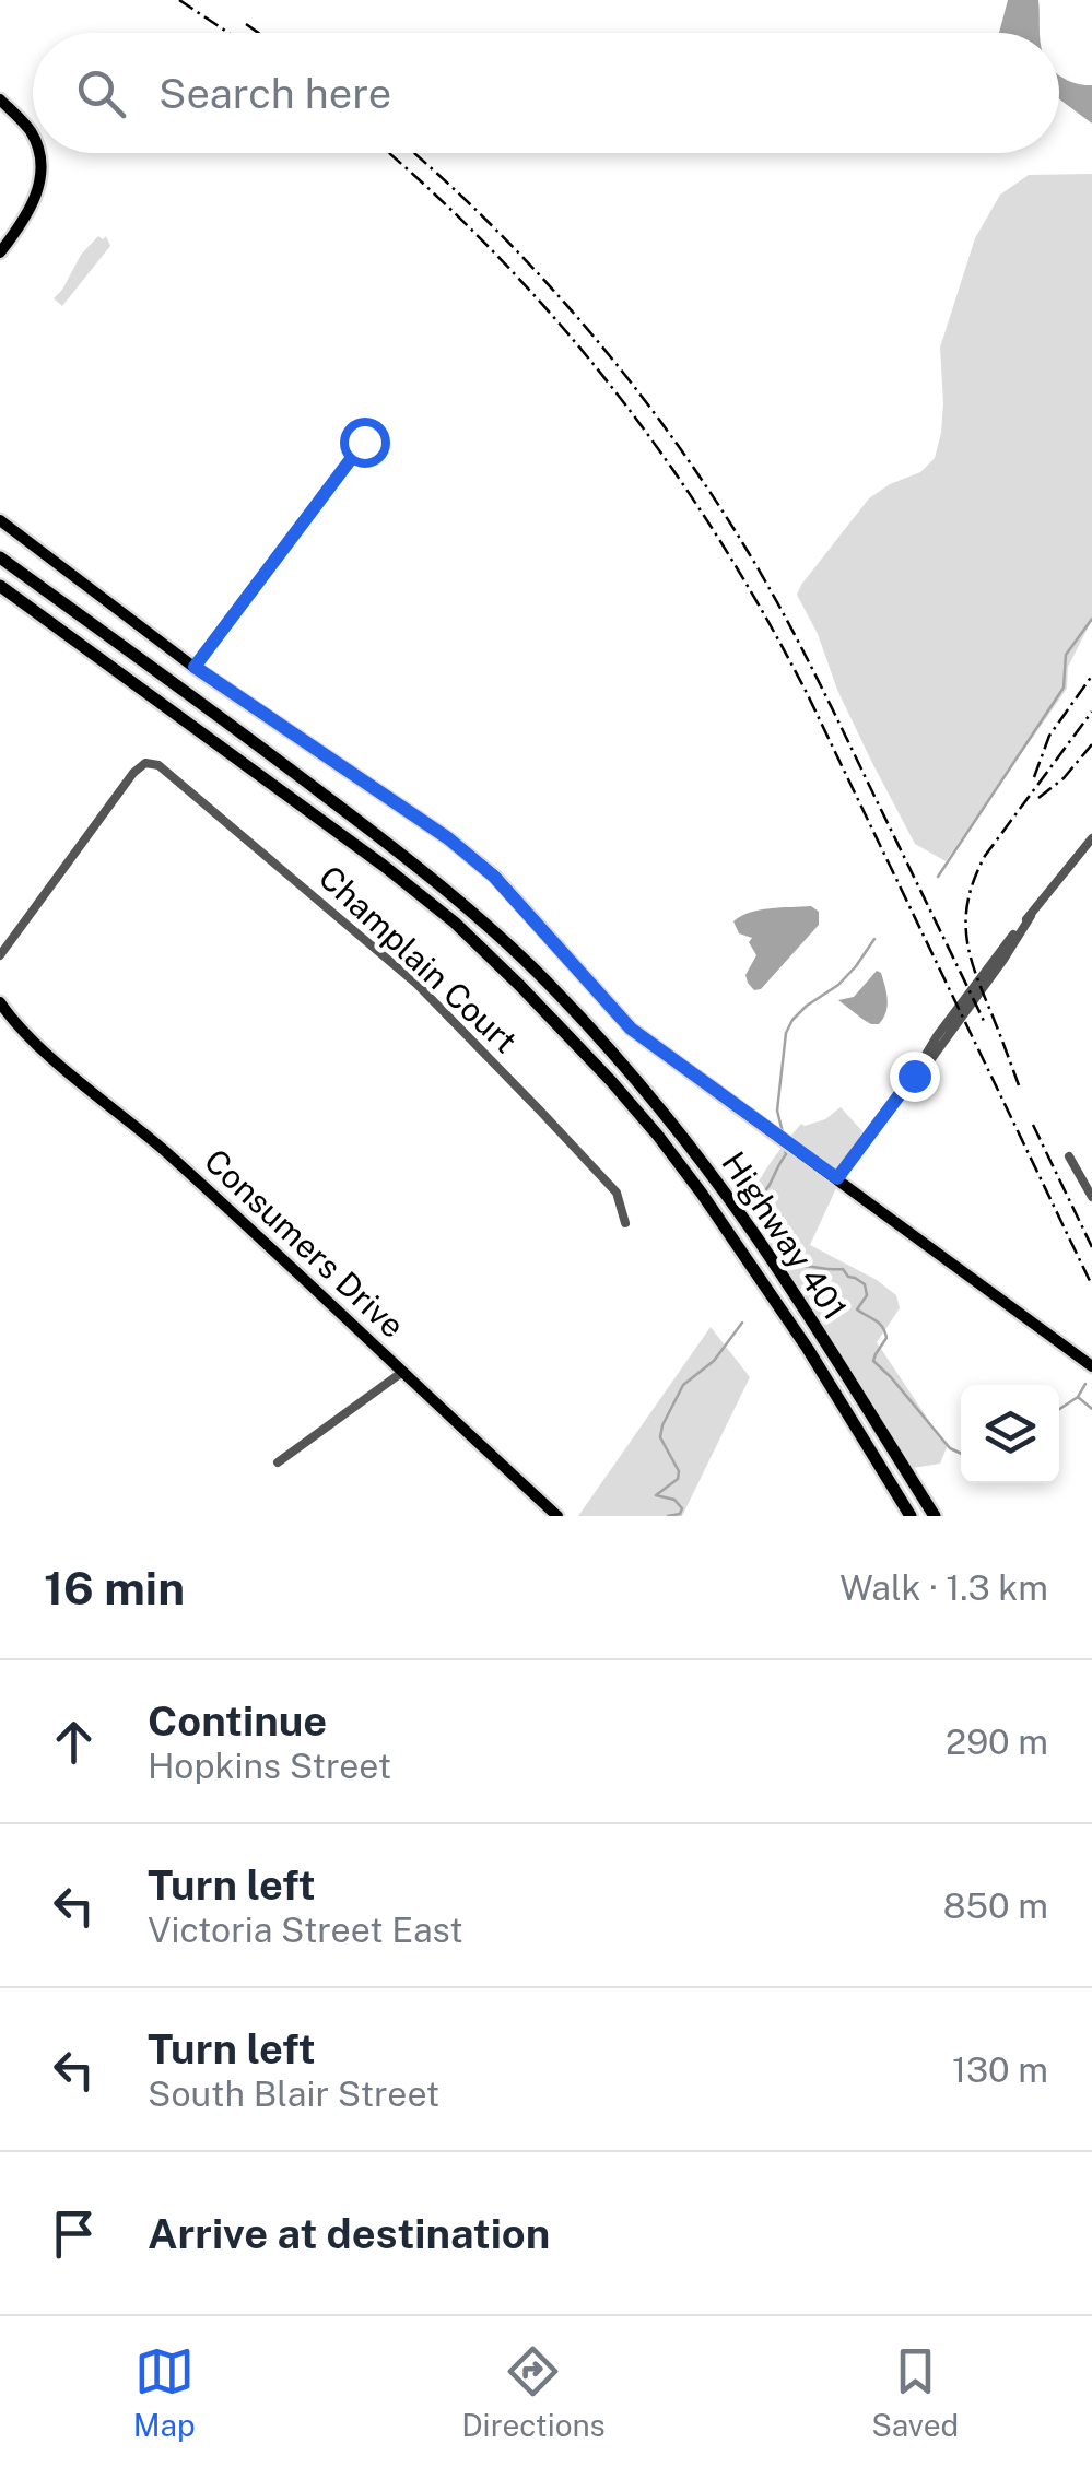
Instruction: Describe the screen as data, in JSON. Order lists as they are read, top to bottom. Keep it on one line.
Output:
{"streets":{"highway":["Highway 401"],"main road":["Consumers Drive"],"street":["Champlain Court"]},"page":{"search":"Search here","heading":["16 min","Walk · 1.3 km"],"list":[["Continue","Hopkins Street","290 m"],["Turn left","Victoria Street East","850 m"],["Turn left","South Blair Street","130 m"],"Arrive at destination"],"nav":["Map","Directions","Saved"]}}
